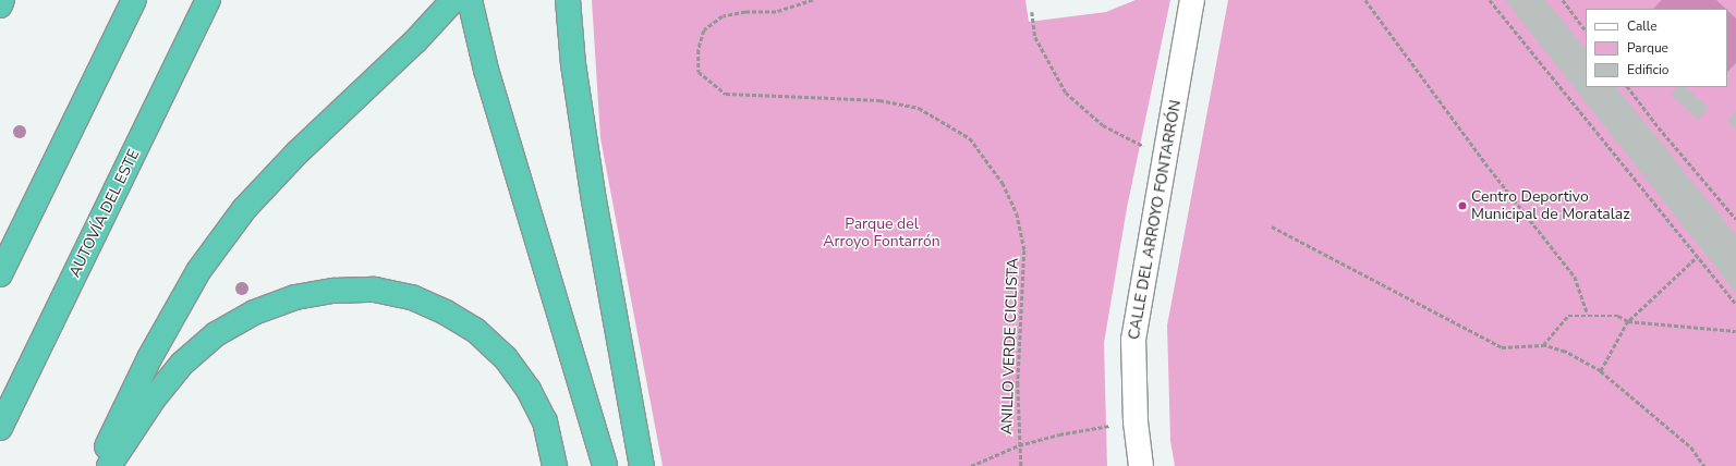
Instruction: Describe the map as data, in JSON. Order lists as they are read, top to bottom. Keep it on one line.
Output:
{"streets":{"highway":["AUTOVÍA DEL ESTE"],"street":["CALLE DEL ARROYO FONTARRÓN"],"path":["ANILLO VERDE CICLISTA"]},"parks":["Parque del Arroyo Fontarrón"],"places":["Centro Deportivo Municipal de Moratalaz"],"legend":["Calle","Parque","Edificio"]}
